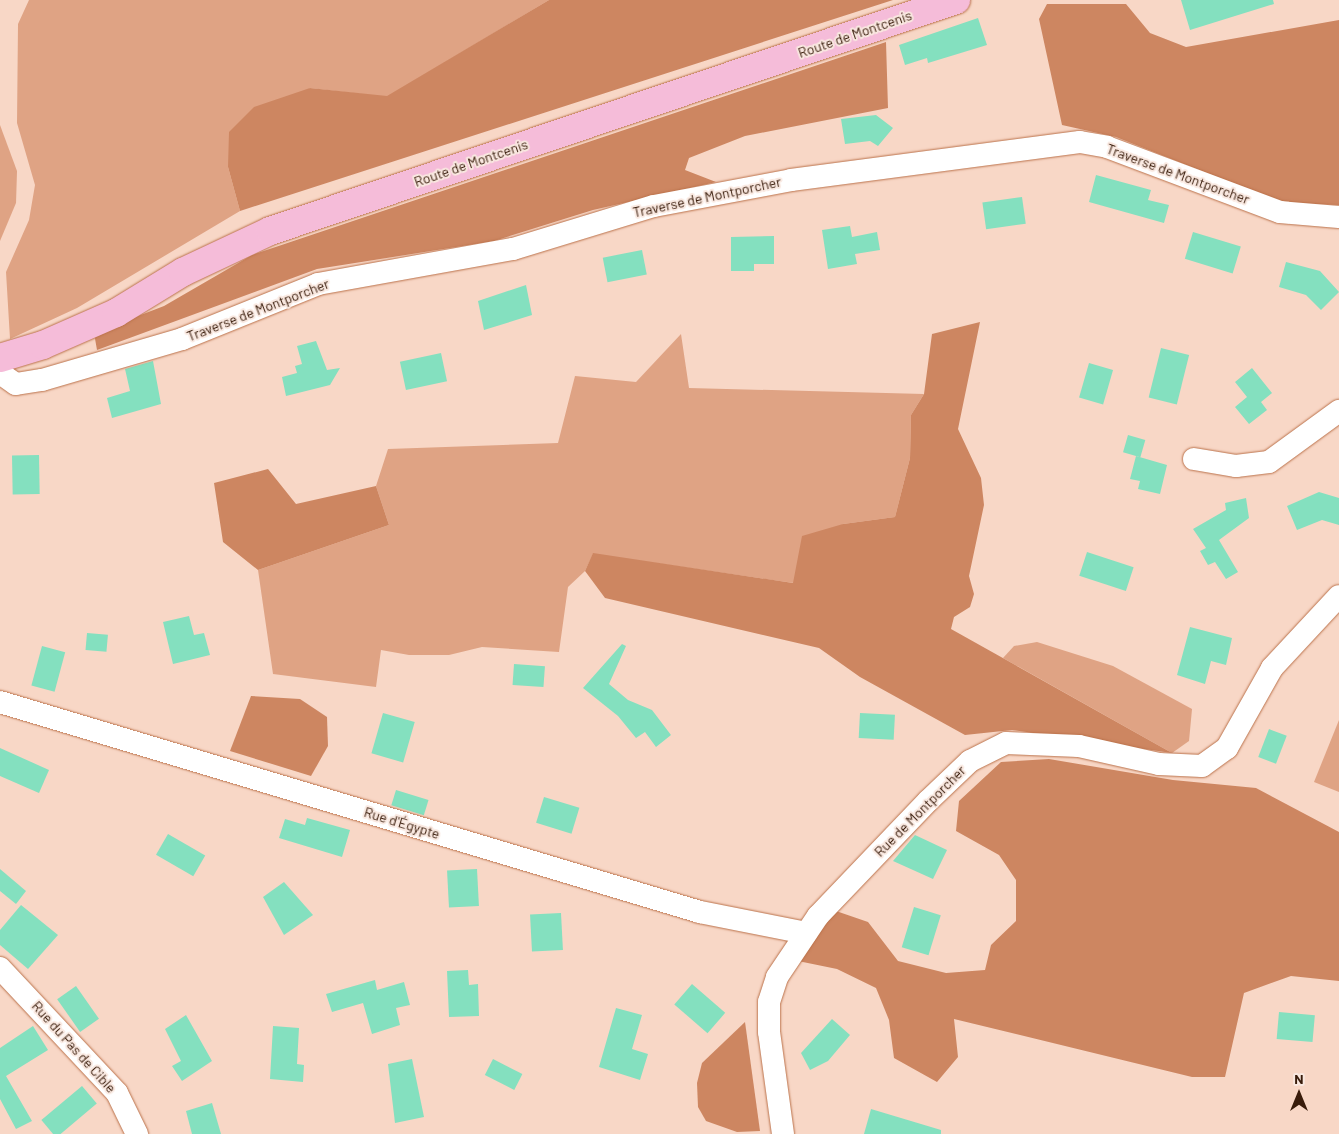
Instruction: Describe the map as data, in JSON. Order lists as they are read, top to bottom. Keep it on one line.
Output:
{"streets":{"main road":["Route de Montcenis"],"street":["Traverse de Montporcher","Rue de Montporcher","Rue d'Égypte","Rue du Pas de Cible"]},"crossings":[["Rue de Montporcher","Rue d'Égypte"]],"north":"top"}
